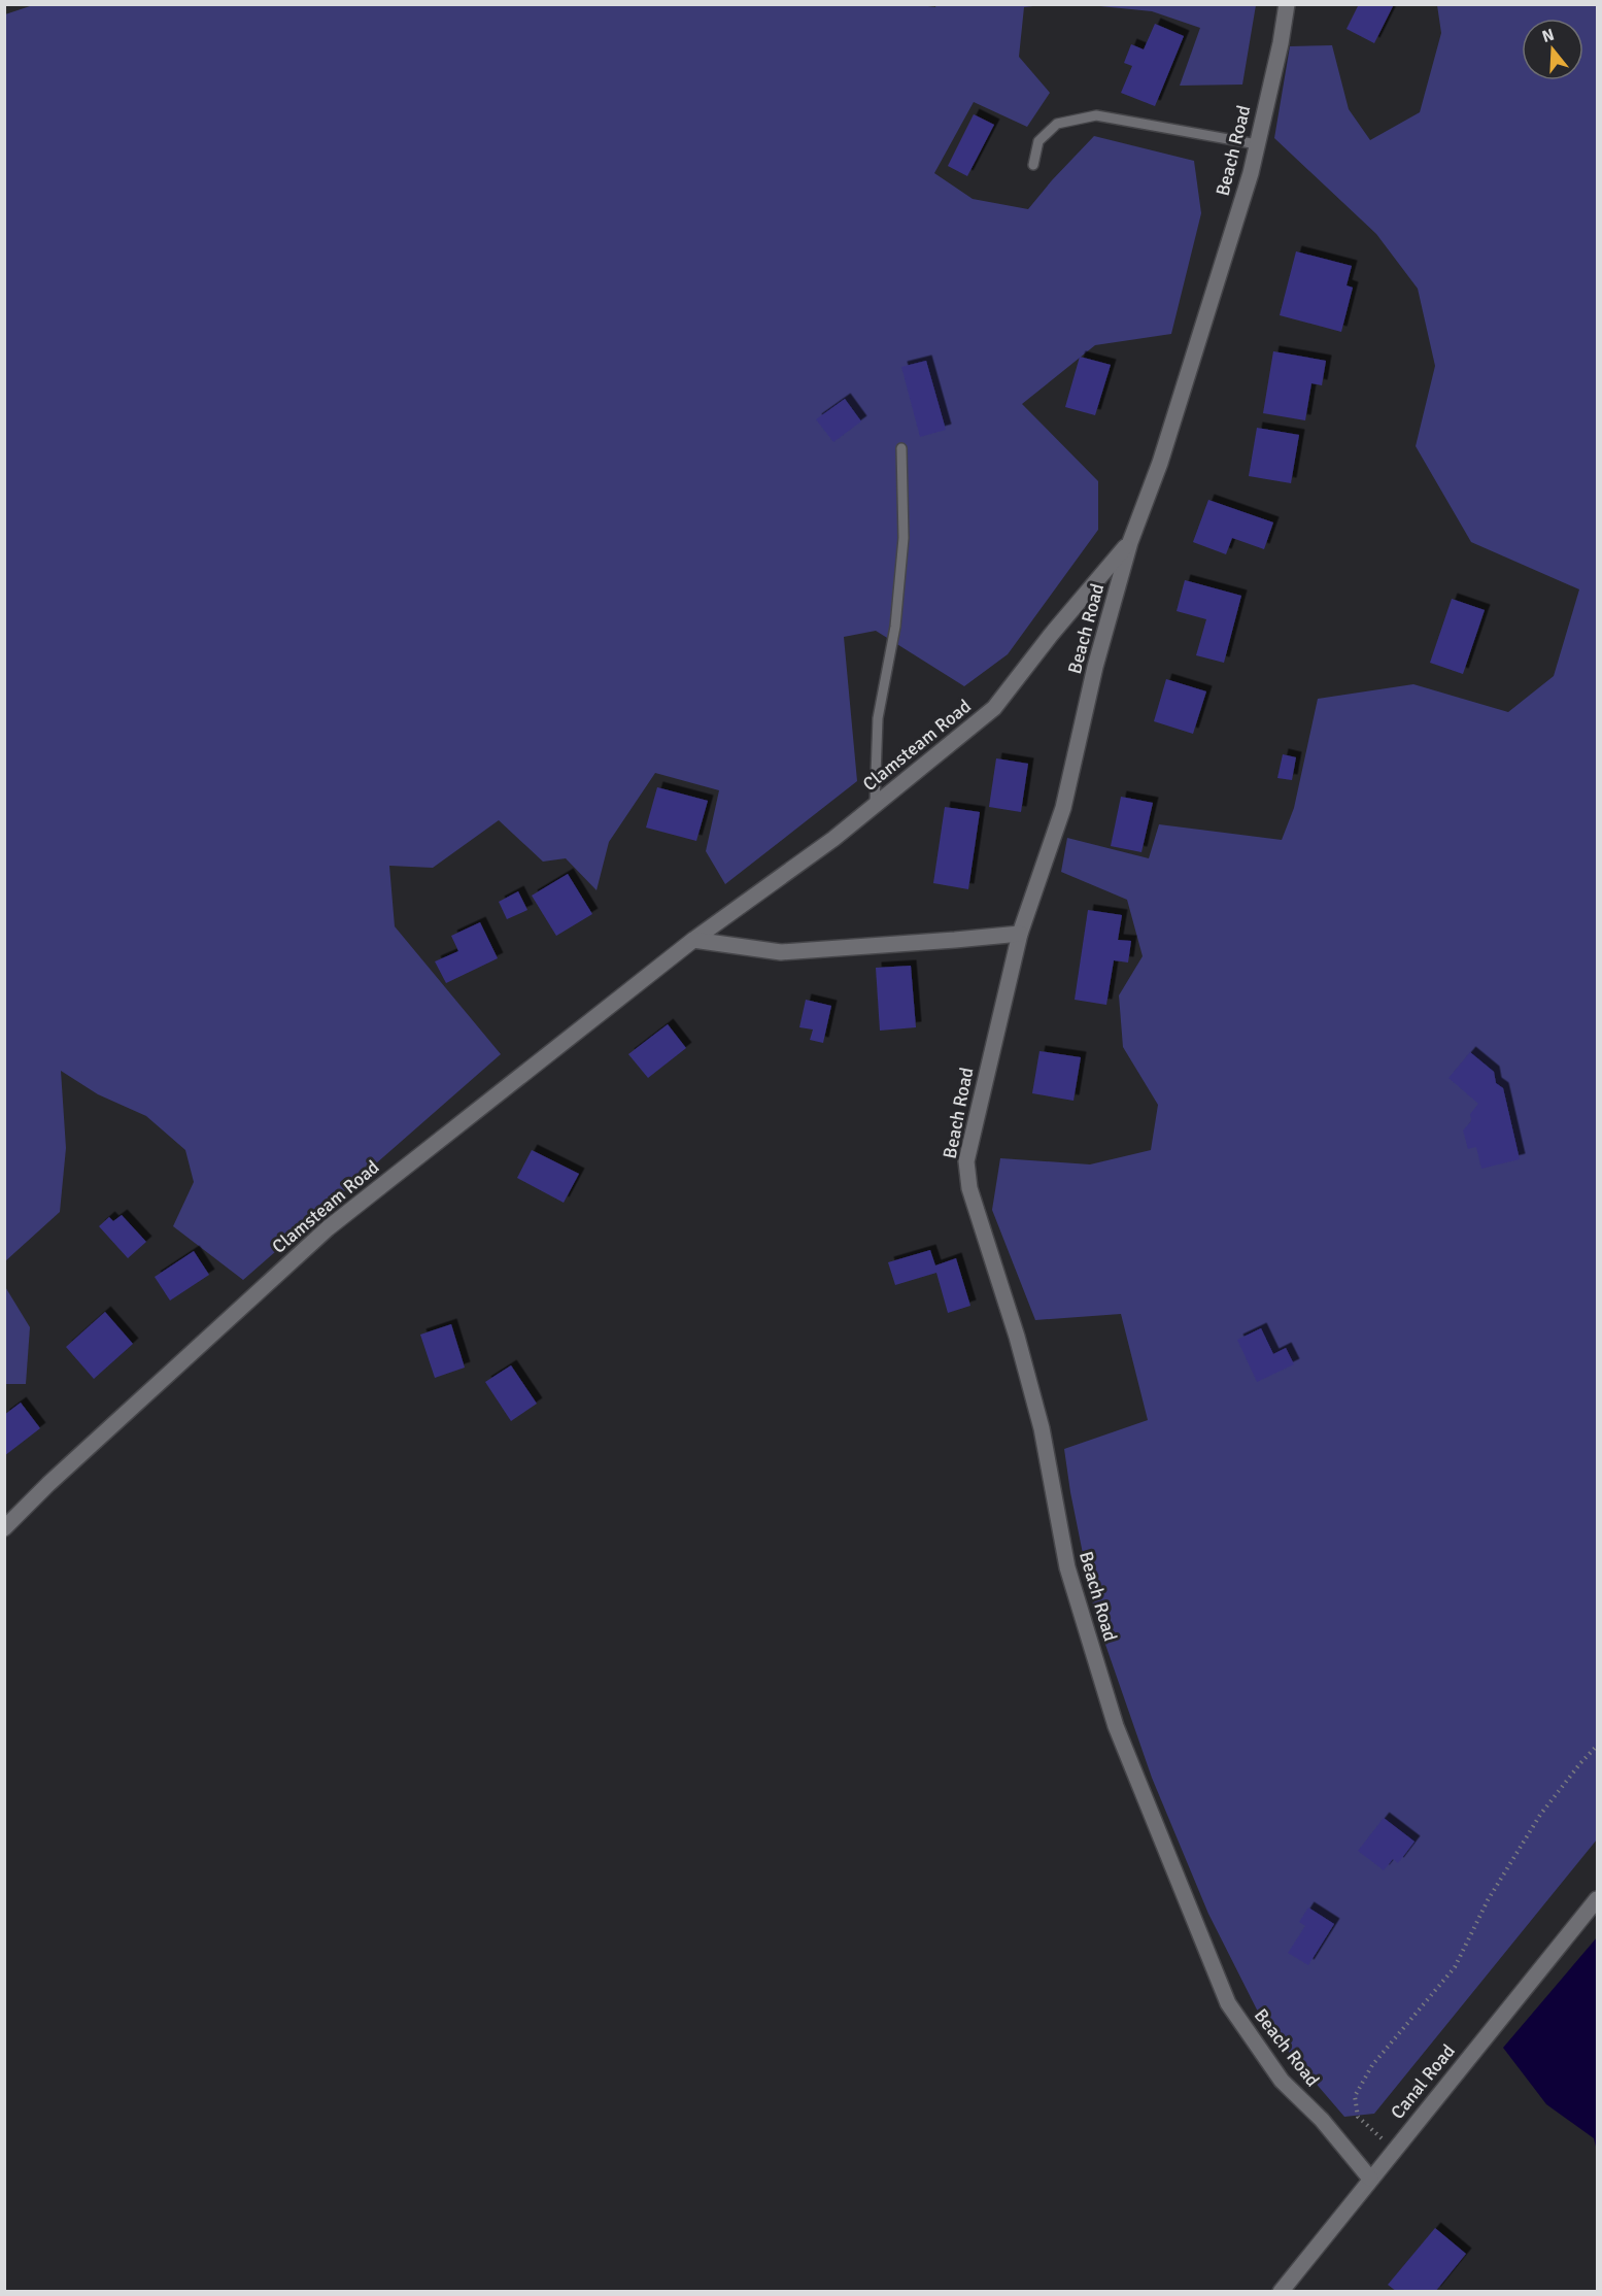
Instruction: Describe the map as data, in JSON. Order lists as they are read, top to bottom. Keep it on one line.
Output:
{"streets":{"street":["Beach Road","Clamsteam Road","Canal Road"]},"crossings":[["Beach Road","Clamsteam Road"],["Beach Road","Canal Road"]],"north":"top"}
